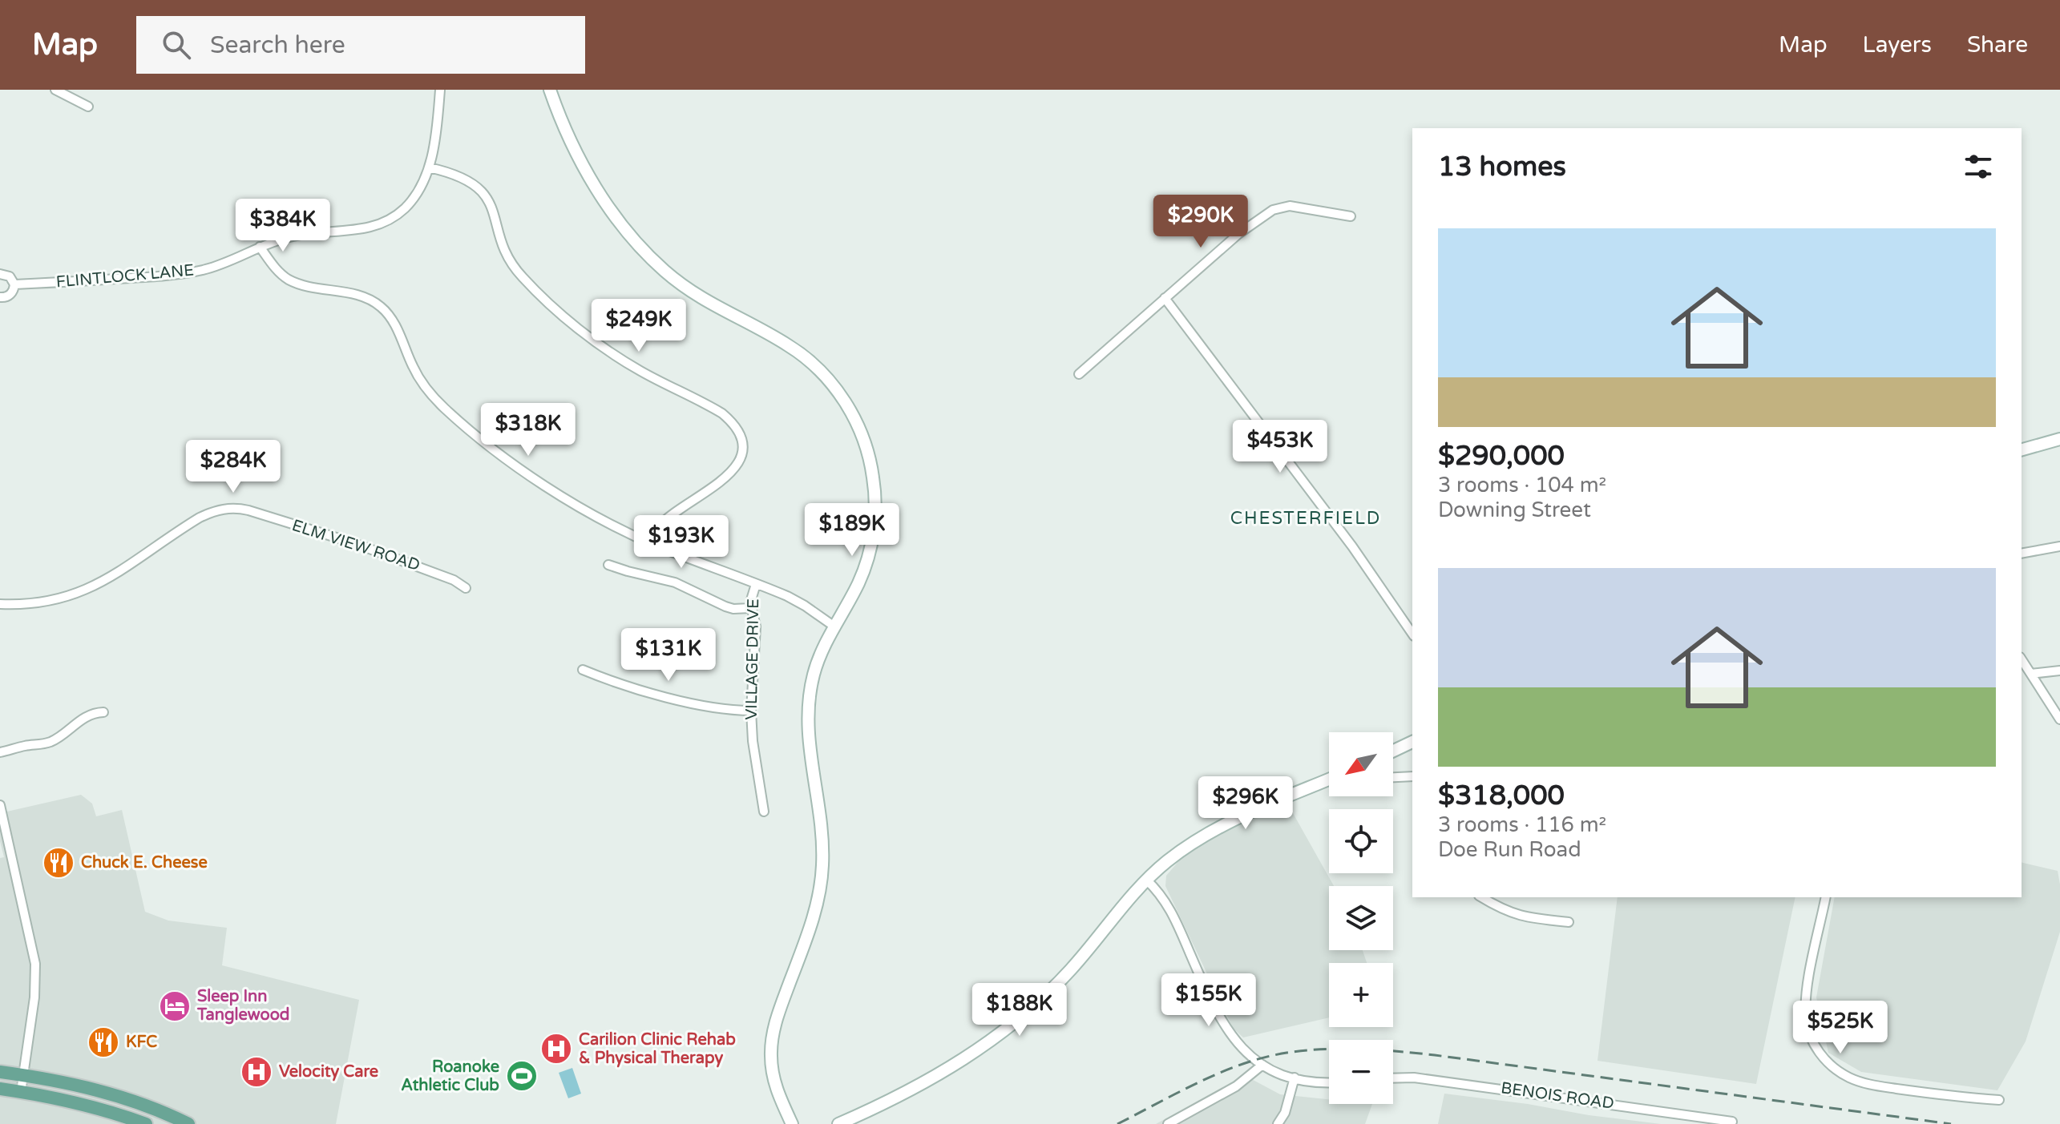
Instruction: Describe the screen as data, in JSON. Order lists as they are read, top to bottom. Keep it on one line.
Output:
{"streets":{"street":["FLINTLOCK LANE","ELM VIEW ROAD","VILLAGE DRIVE","BENOIS ROAD"]},"districts":["CHESTERFIELD"],"places":{"restaurant":["Chuck E. Cheese","KFC"],"hotel":["Sleep Inn Tanglewood"],"hospital":["Carilion Clinic Rehab & Physical Therapy","Velocity Care"],"sports":["Roanoke Athletic Club"]},"north":"bottom left","page":{"header":"Map","search":"Search here","nav":["Map","Layers","Share"],"heading":"13 homes","price":["$290K","$384K","$249K","$318K","$453K","$284K","$189K","$193K","$131K","$296K","$155K","$188K","$525K"],"list":[{"name":"$290,000","note":"3 rooms · 104 m² · Downing Street"},{"name":"$318,000","note":"3 rooms · 116 m² · Doe Run Road"}],"map_buttons":["+","−"]}}
